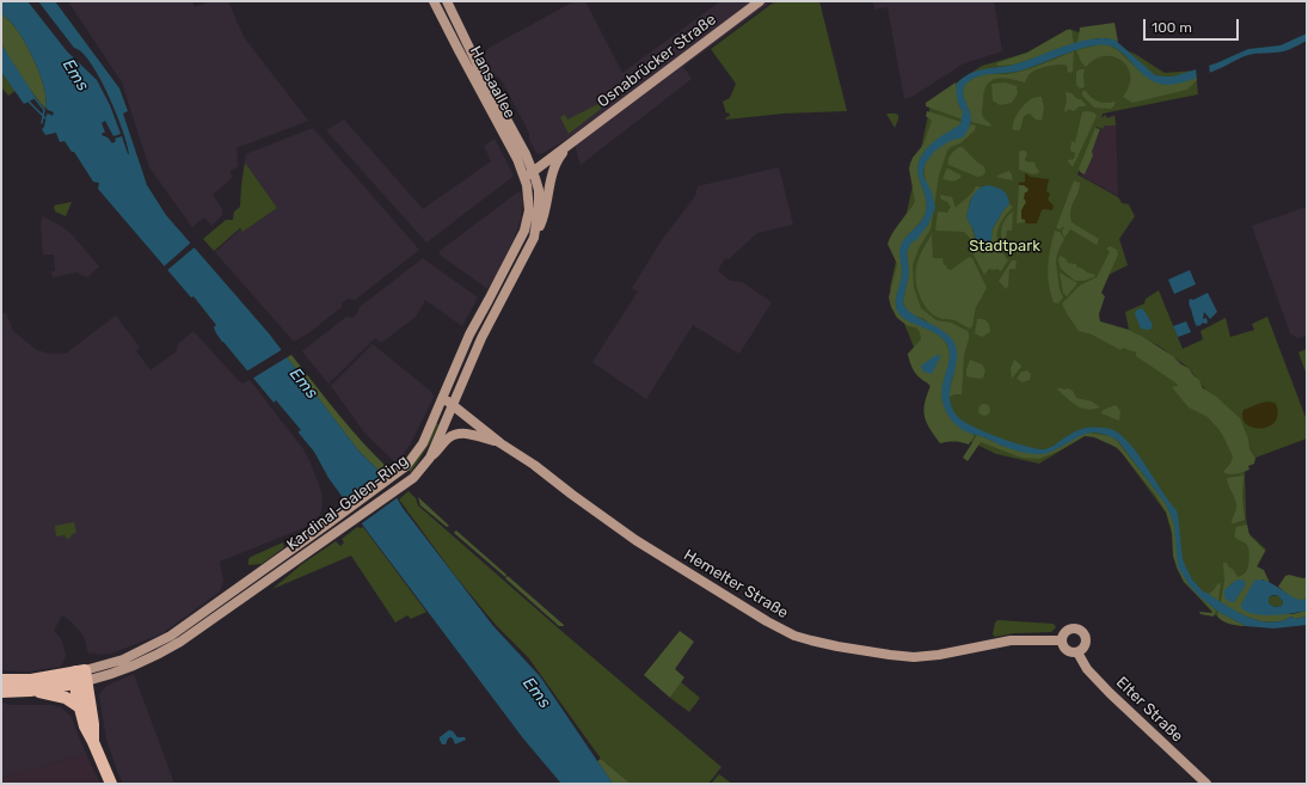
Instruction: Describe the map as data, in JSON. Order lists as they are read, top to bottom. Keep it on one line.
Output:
{"streets":{"main road":["Osnabrücker Straße","Hansaallee","Kardinal-Galen-Ring","Hemelter Straße","Elter Straße"]},"crossings":[["Osnabrücker Straße","Hansaallee"],["Osnabrücker Straße","Kardinal-Galen-Ring"],["Hansaallee","Kardinal-Galen-Ring"],["Kardinal-Galen-Ring","Hemelter Straße"],["Hemelter Straße","Elter Straße"]],"water":["Ems"],"parks":["Stadtpark"],"scale_bar":"100 m"}
